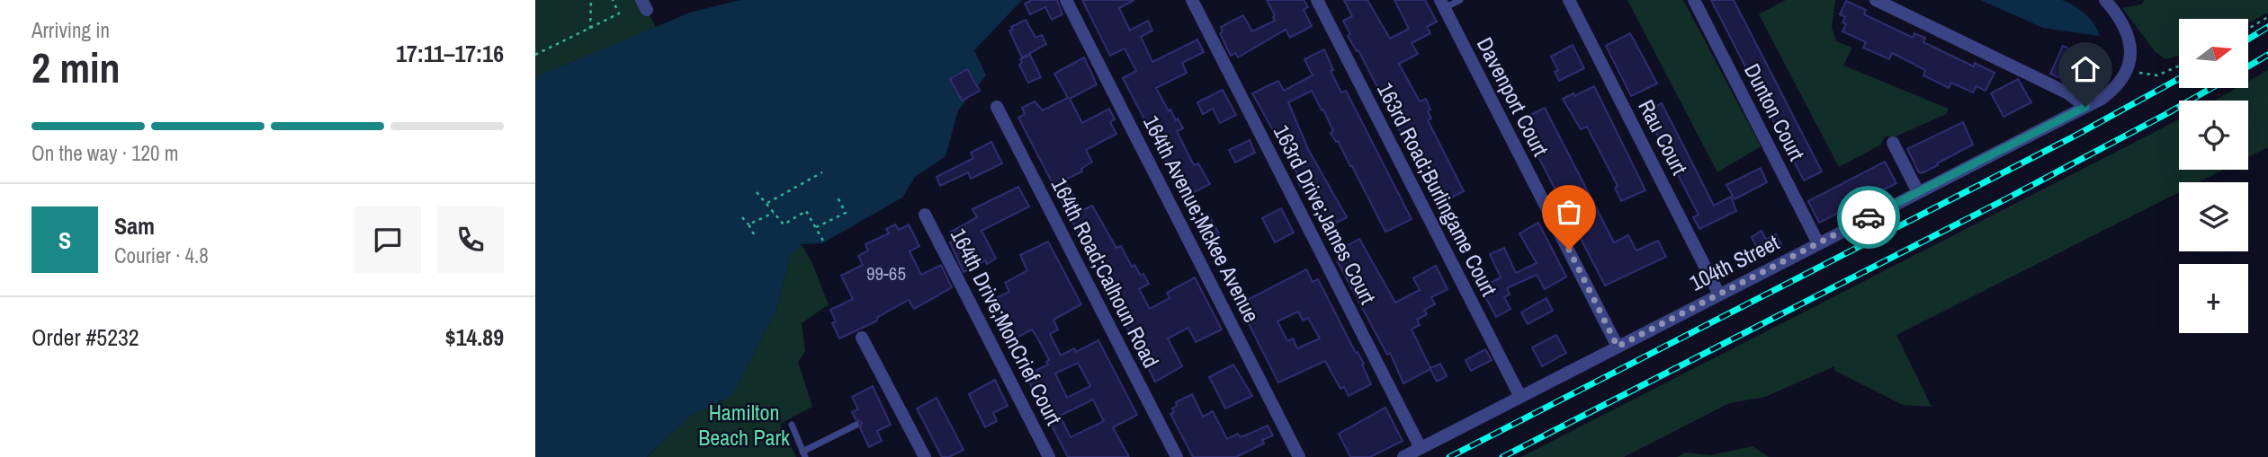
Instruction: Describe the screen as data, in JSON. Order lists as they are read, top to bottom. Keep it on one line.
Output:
{"streets":{"street":["Davenport Court","Dunton Court","Rau Court","163rd Road;Burlingame Court","163rd Drive;James Court","164th Avenue;Mckee Avenue","104th Street","164th Road;Calhoun Road","164th Drive;MonCrief Court"]},"crossings":[["Davenport Court","104th Street"],["Dunton Court","104th Street"],["Rau Court","104th Street"],["163rd Road;Burlingame Court","104th Street"],["163rd Drive;James Court","104th Street"]],"parks":["Hamilton Beach Park"],"house_numbers":["99-65"],"north":"right","page":{"heading":["2 min","Arriving in","17:11–17:16"],"panel":["Sam","Courier · 4.8","Order #5232","$14.89"],"map_buttons":"+","bar":"On the way · 120 m","round":"S"}}
